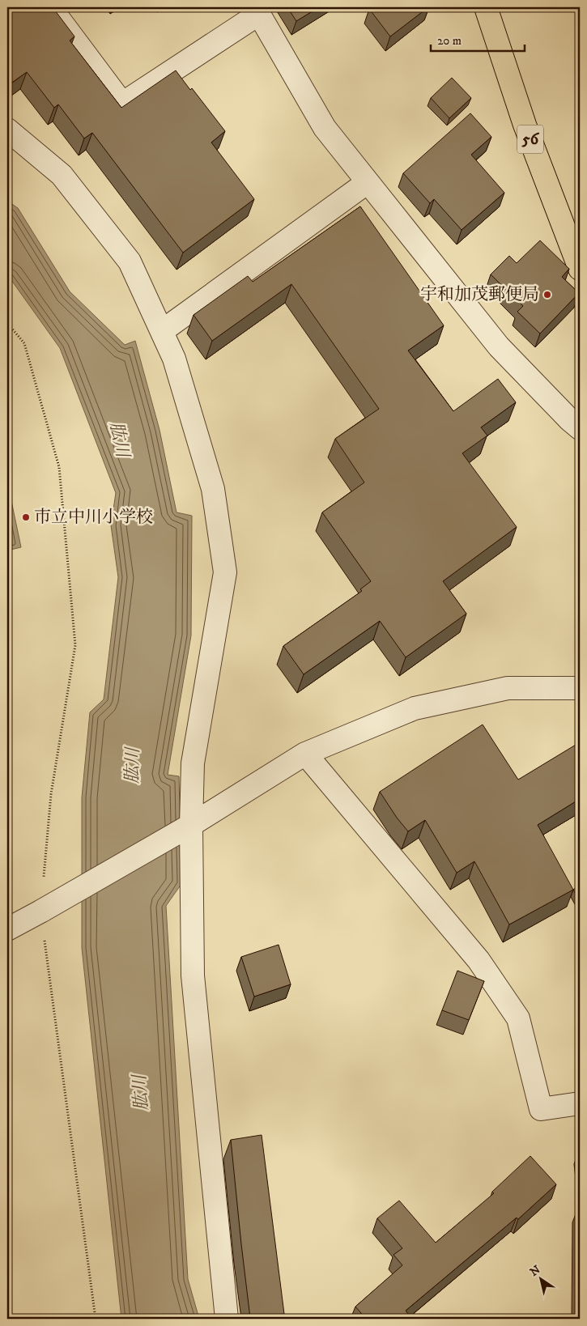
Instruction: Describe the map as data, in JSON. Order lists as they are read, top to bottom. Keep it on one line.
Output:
{"streets":{"highway":["56"]},"water":["肱川"],"places":["宇和加茂郵便局","市立中川小学校"],"scale_bar":"20 m","north":"top left"}
